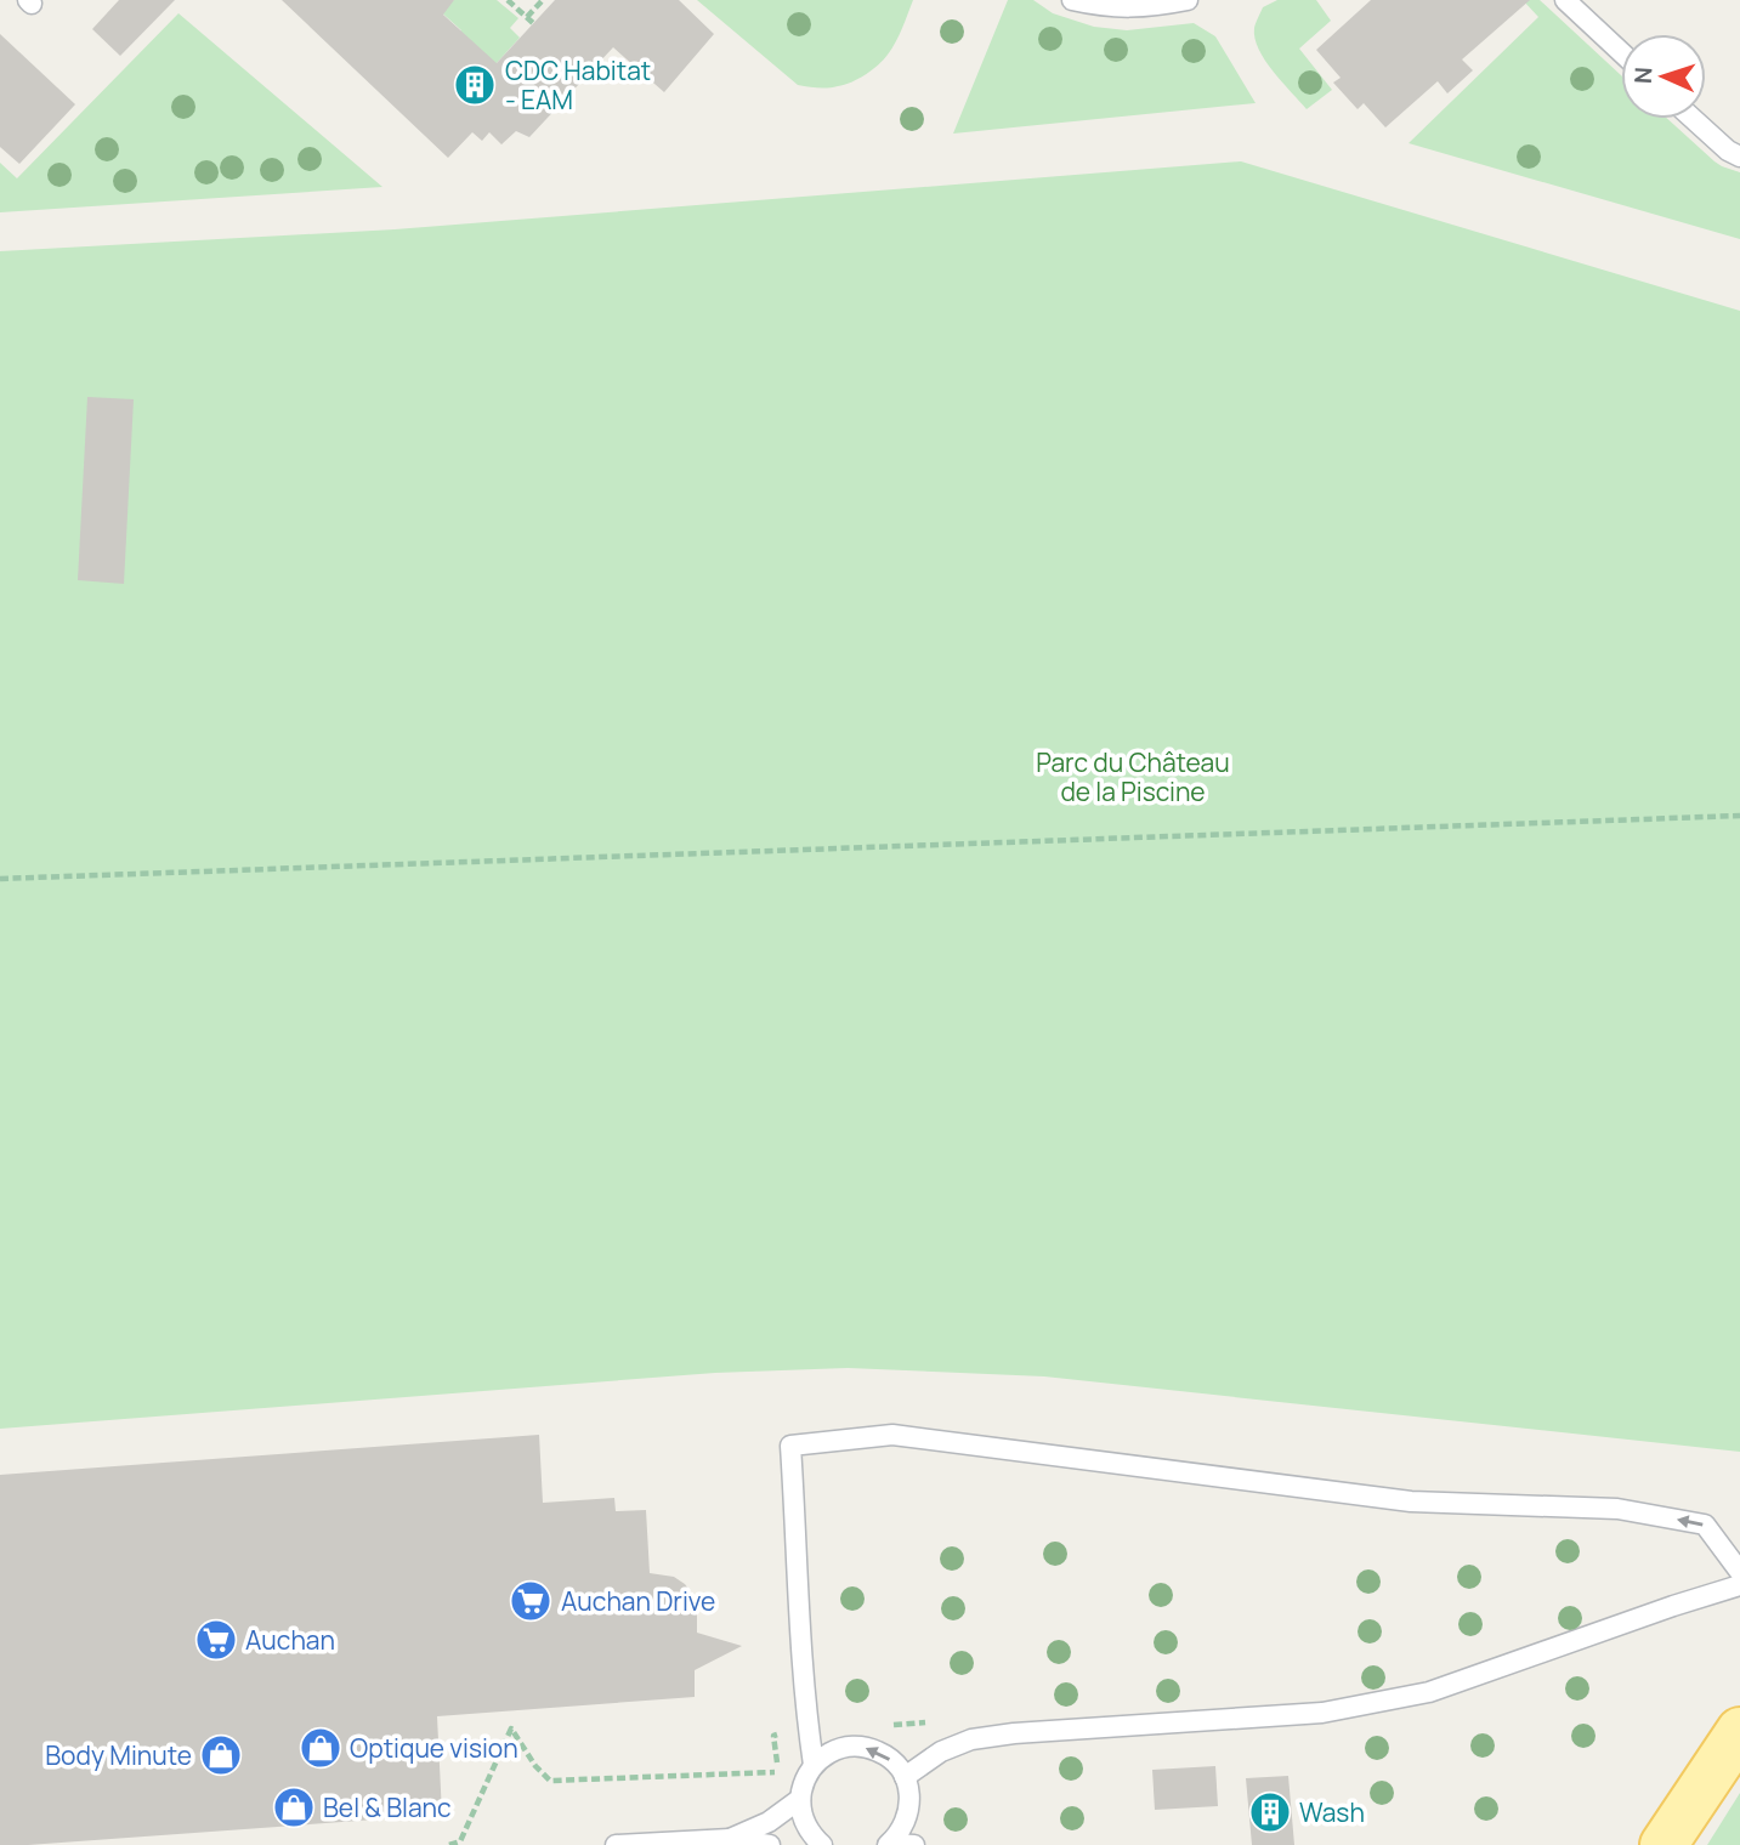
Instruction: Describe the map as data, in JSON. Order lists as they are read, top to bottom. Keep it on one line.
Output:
{"parks":["Parc du Château de la Piscine"],"places":{"building":["CDC Habitat - EAM","Wash"],"supermarket":["Auchan Drive","Auchan"],"shop":["Optique vision","Body Minute","Bel & Blanc"]},"north":"left"}
